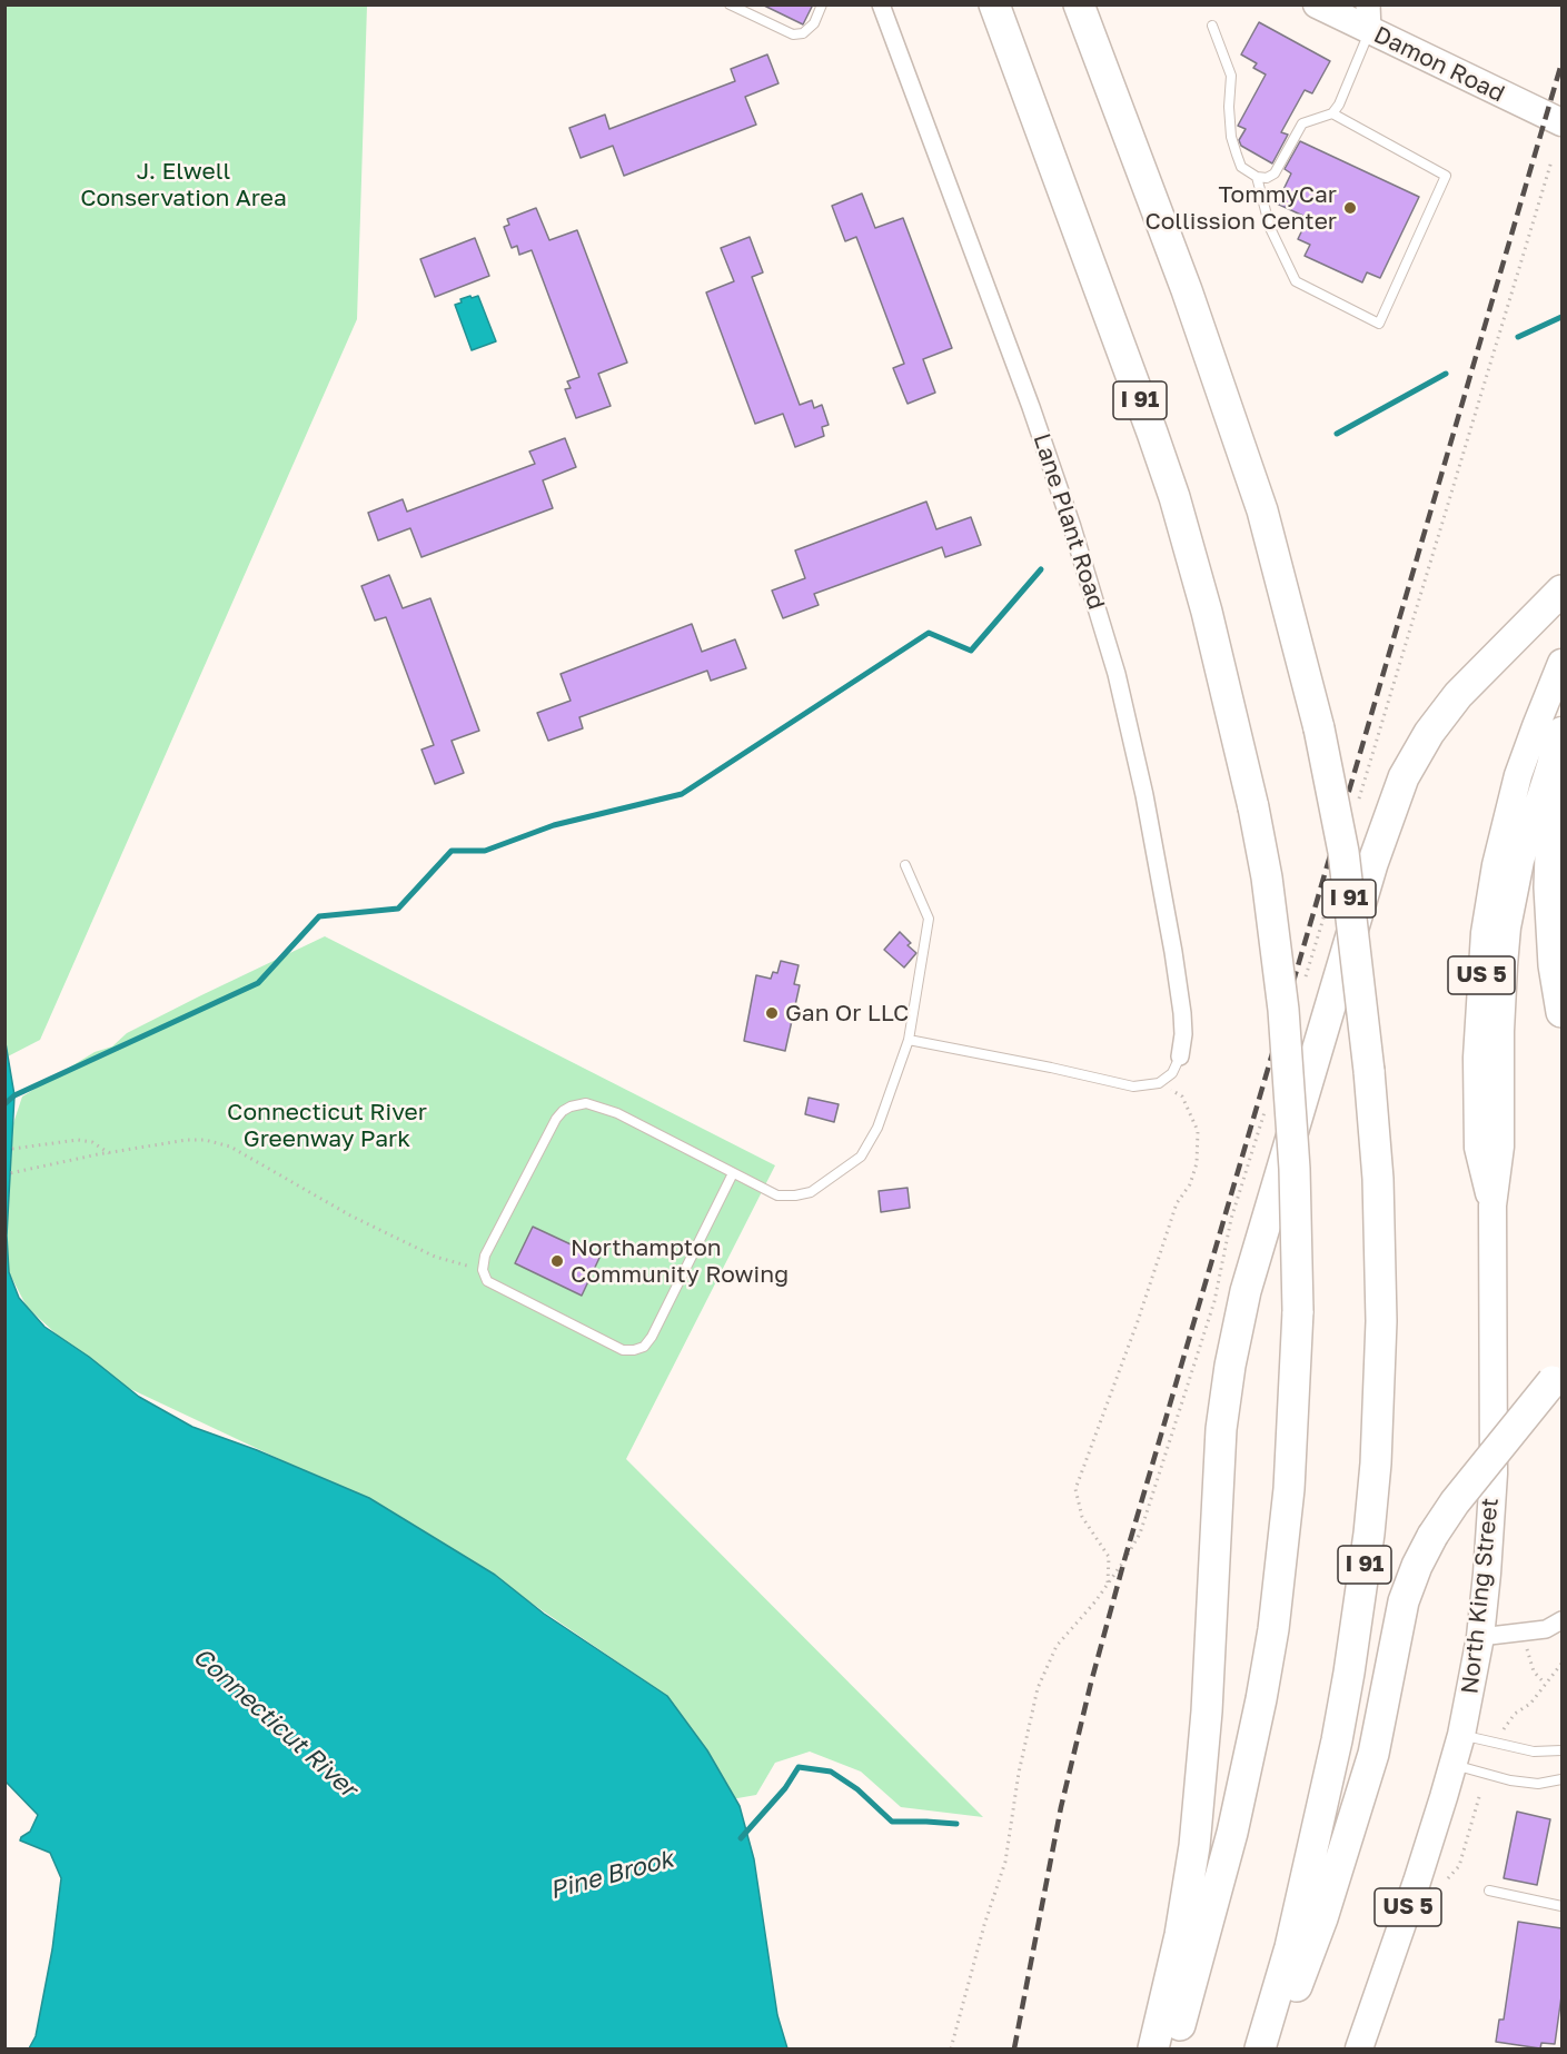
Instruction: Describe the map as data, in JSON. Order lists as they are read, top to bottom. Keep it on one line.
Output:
{"streets":{"highway":["I 91"],"main road":["Damon Road","US 5","North King Street"],"street":["Lane Plant Road"]},"water":["Connecticut River","Pine Brook"],"parks":["J. Elwell Conservation Area","Connecticut River Greenway Park"],"places":["TommyCar Collission Center","Gan Or LLC","Northampton Community Rowing"]}
